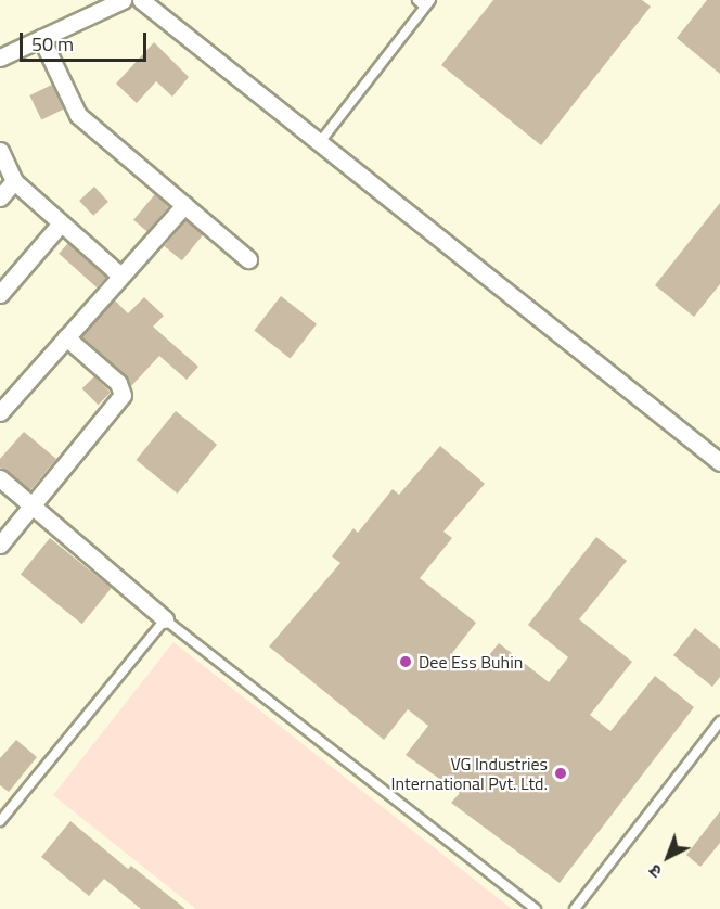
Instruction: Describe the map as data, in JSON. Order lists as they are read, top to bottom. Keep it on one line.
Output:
{"places":["Dee Ess Buhin","VG Industries International Pvt. Ltd."],"scale_bar":"50 m","north":"bottom left"}
